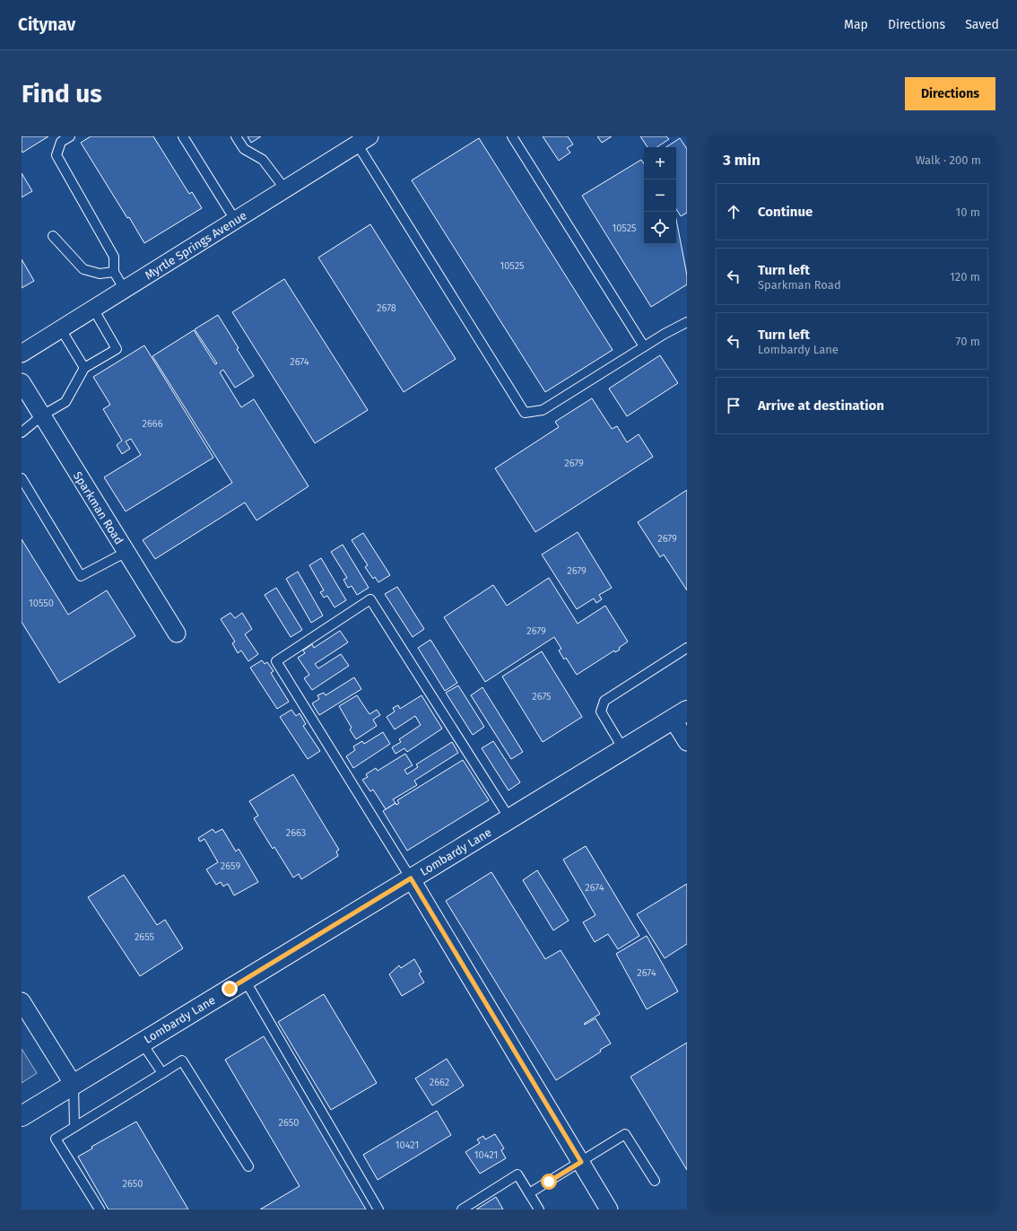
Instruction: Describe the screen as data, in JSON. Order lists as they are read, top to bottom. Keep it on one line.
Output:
{"streets":{"main road":["Lombardy Lane"],"street":["Myrtle Springs Avenue","Sparkman Road"]},"house_numbers":["10525","10525","2678","2674","2666","2679","2679","2679","10550","2679","2675","2663","2659","2674","2655","2674","2662","2650","10421","10421","2650"],"page":{"header":"Citynav","nav":["Map","Directions","Saved"],"buttons":"Directions","title":"Find us","heading":["3 min","Walk · 200 m"],"map_buttons":["+","−"],"list":[["Continue","10 m"],["Turn left","Sparkman Road","120 m"],["Turn left","Lombardy Lane","70 m"],"Arrive at destination"]}}
